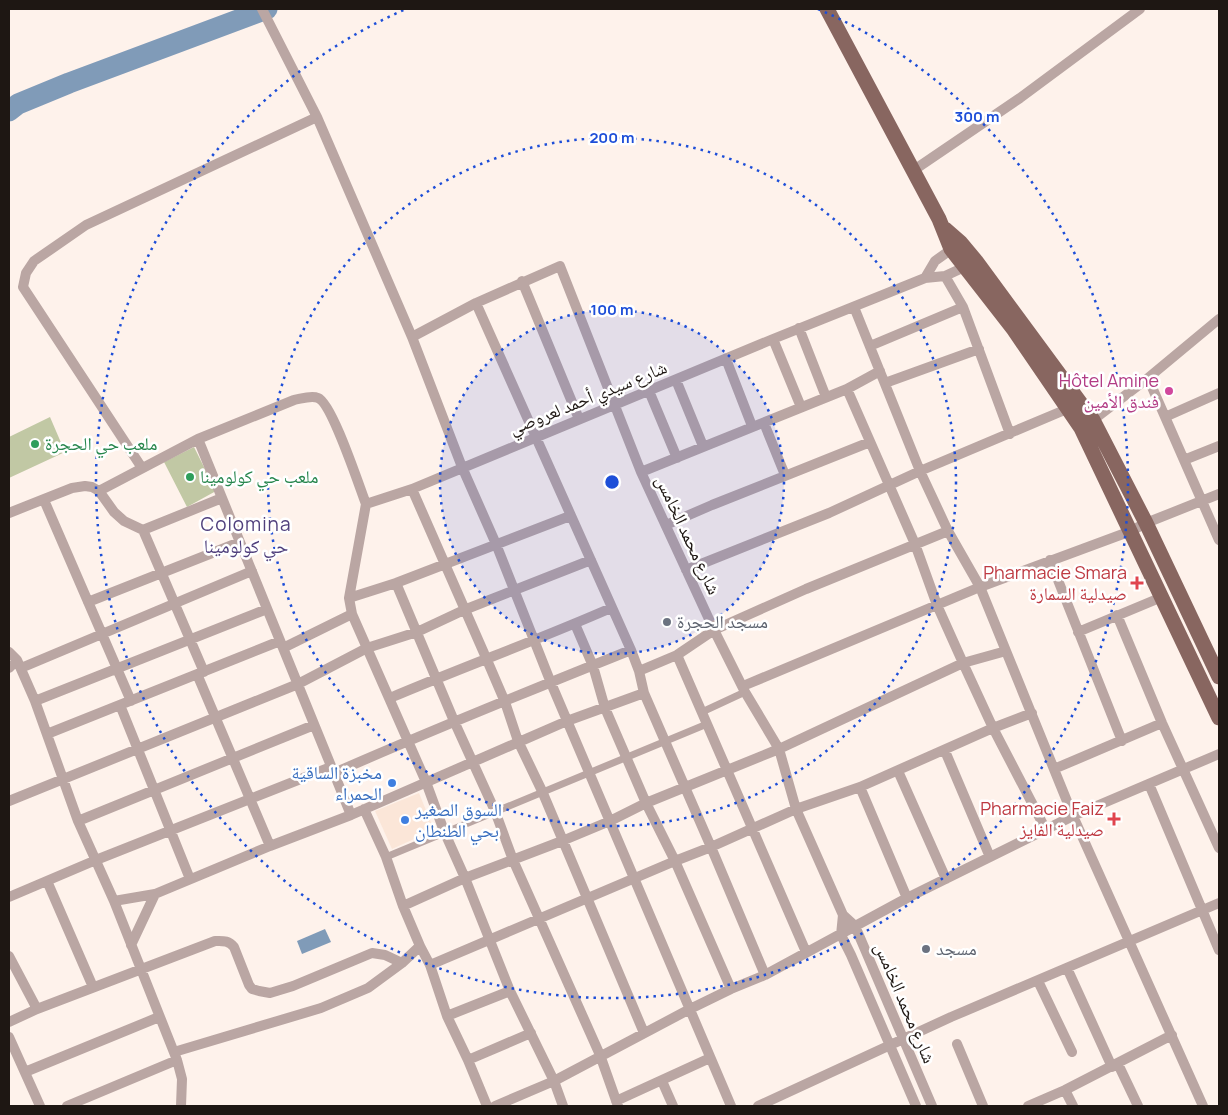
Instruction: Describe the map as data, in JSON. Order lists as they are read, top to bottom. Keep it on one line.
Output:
{"streets":{"street":["شارع سيدي أحمد لعروصي","شارع محمد الخامس"]},"crossings":[["شارع سيدي أحمد لعروصي","شارع محمد الخامس"]],"districts":["Colomina حي كولومينا"],"places":{"other":["Hôtel Amine فندق الأمين","ملعب حي الحجرة","ملعب حي كولومينا","مسجد الحجرة","مخبزة الساقية الحمراء","السوق الصغير بحي الطنطان","مسجد"],"health":["Pharmacie Smara صيدلية السمارة","Pharmacie Faiz صيدلية الفايز"]},"rings":["300 m","200 m","100 m"]}
